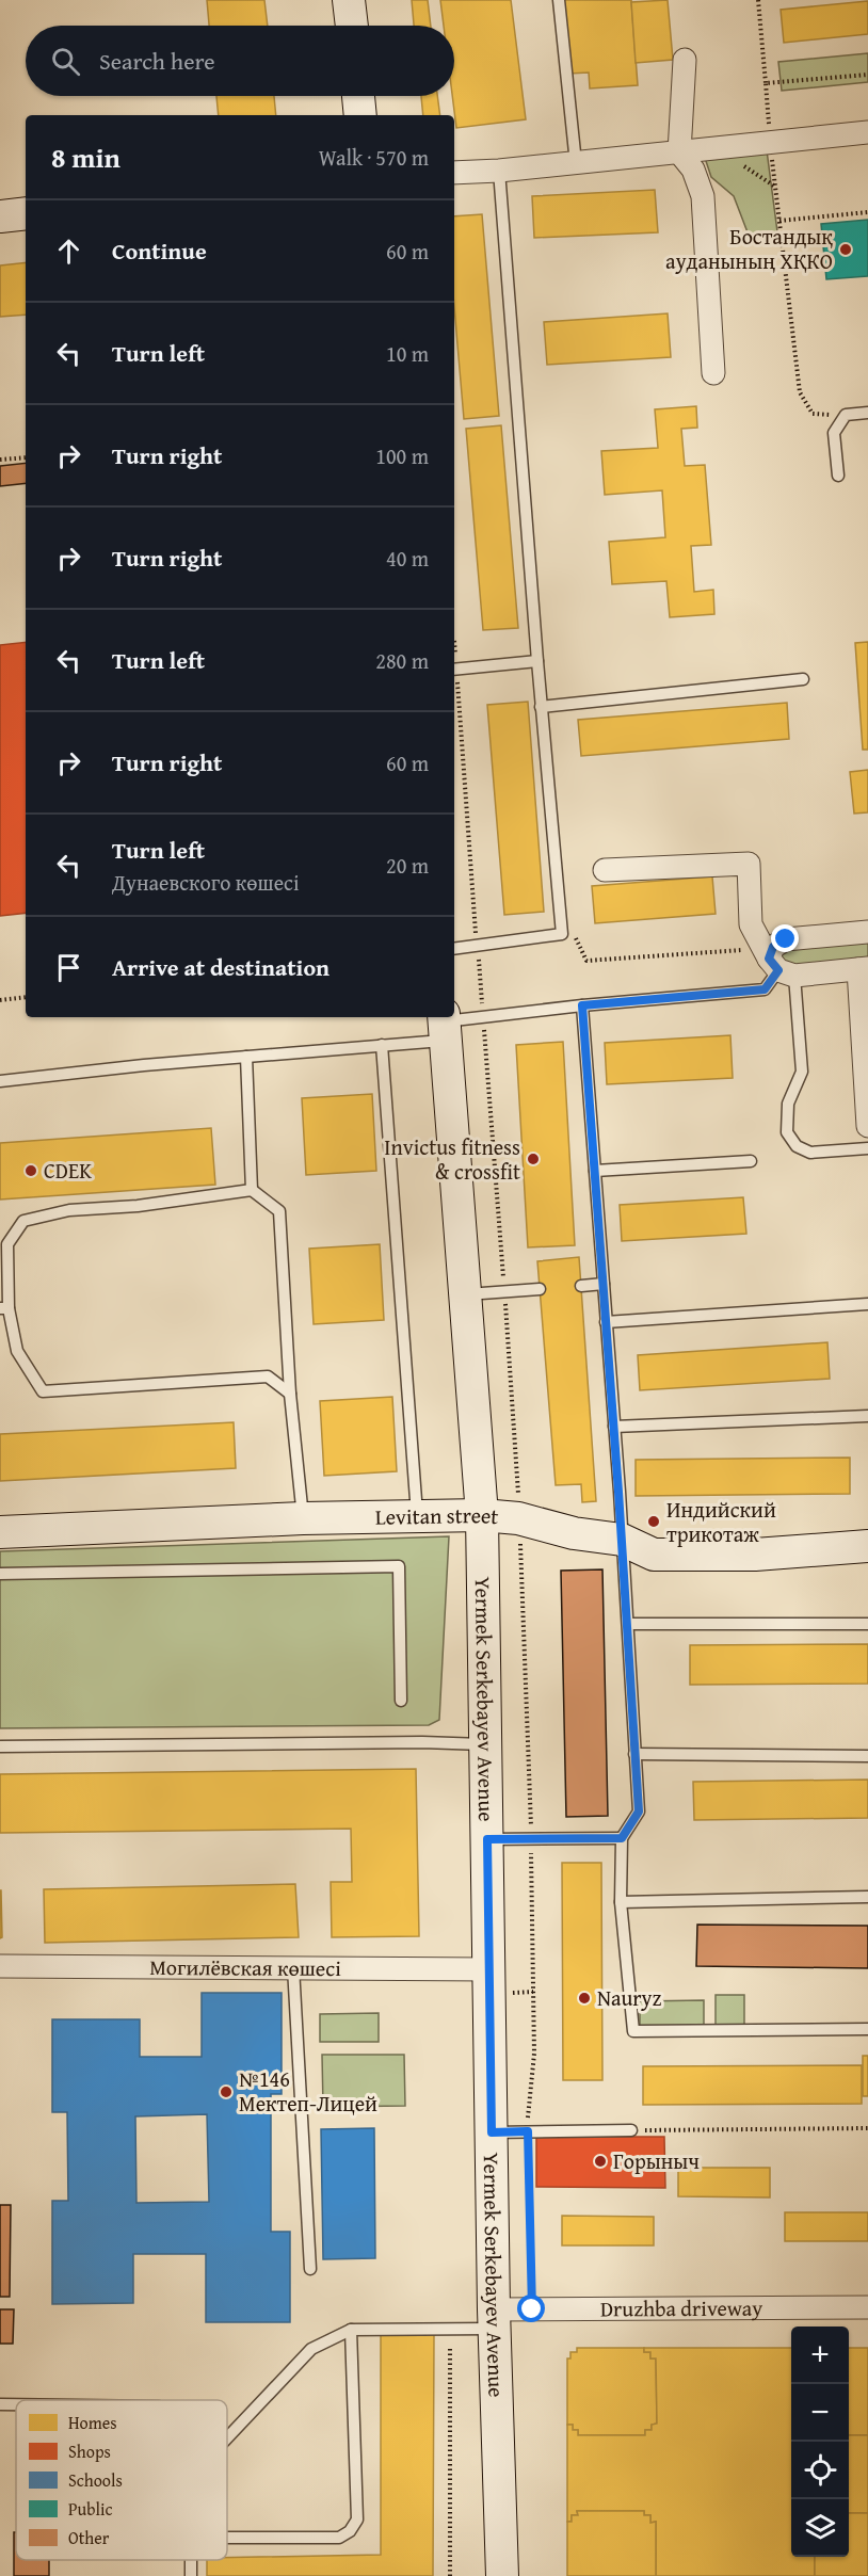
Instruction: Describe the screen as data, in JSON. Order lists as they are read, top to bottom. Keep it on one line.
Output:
{"streets":{"street":["Levitan street","Yermek Serkebayev Avenue","Могилёвская көшесі","Druzhba driveway"]},"crossings":[["Levitan street","Yermek Serkebayev Avenue"],["Yermek Serkebayev Avenue","Могилёвская көшесі"],["Yermek Serkebayev Avenue","Druzhba driveway"]],"places":["Бостандық ауданының ХҚКО","Invictus fitness & crossfit","CDEK","Индийский трикотаж","Nauryz","№146 Мектеп-Лицей","Горыныч"],"legend":["Homes","Shops","Schools","Public","Other"],"page":{"search":"Search here","heading":["8 min","Walk · 570 m"],"list":[["Continue","60 m"],["Turn left","10 m"],["Turn right","100 m"],["Turn right","40 m"],["Turn left","280 m"],["Turn right","60 m"],["Turn left","Дунаевского көшесі","20 m"],"Arrive at destination"],"map_buttons":["+","−"]}}
